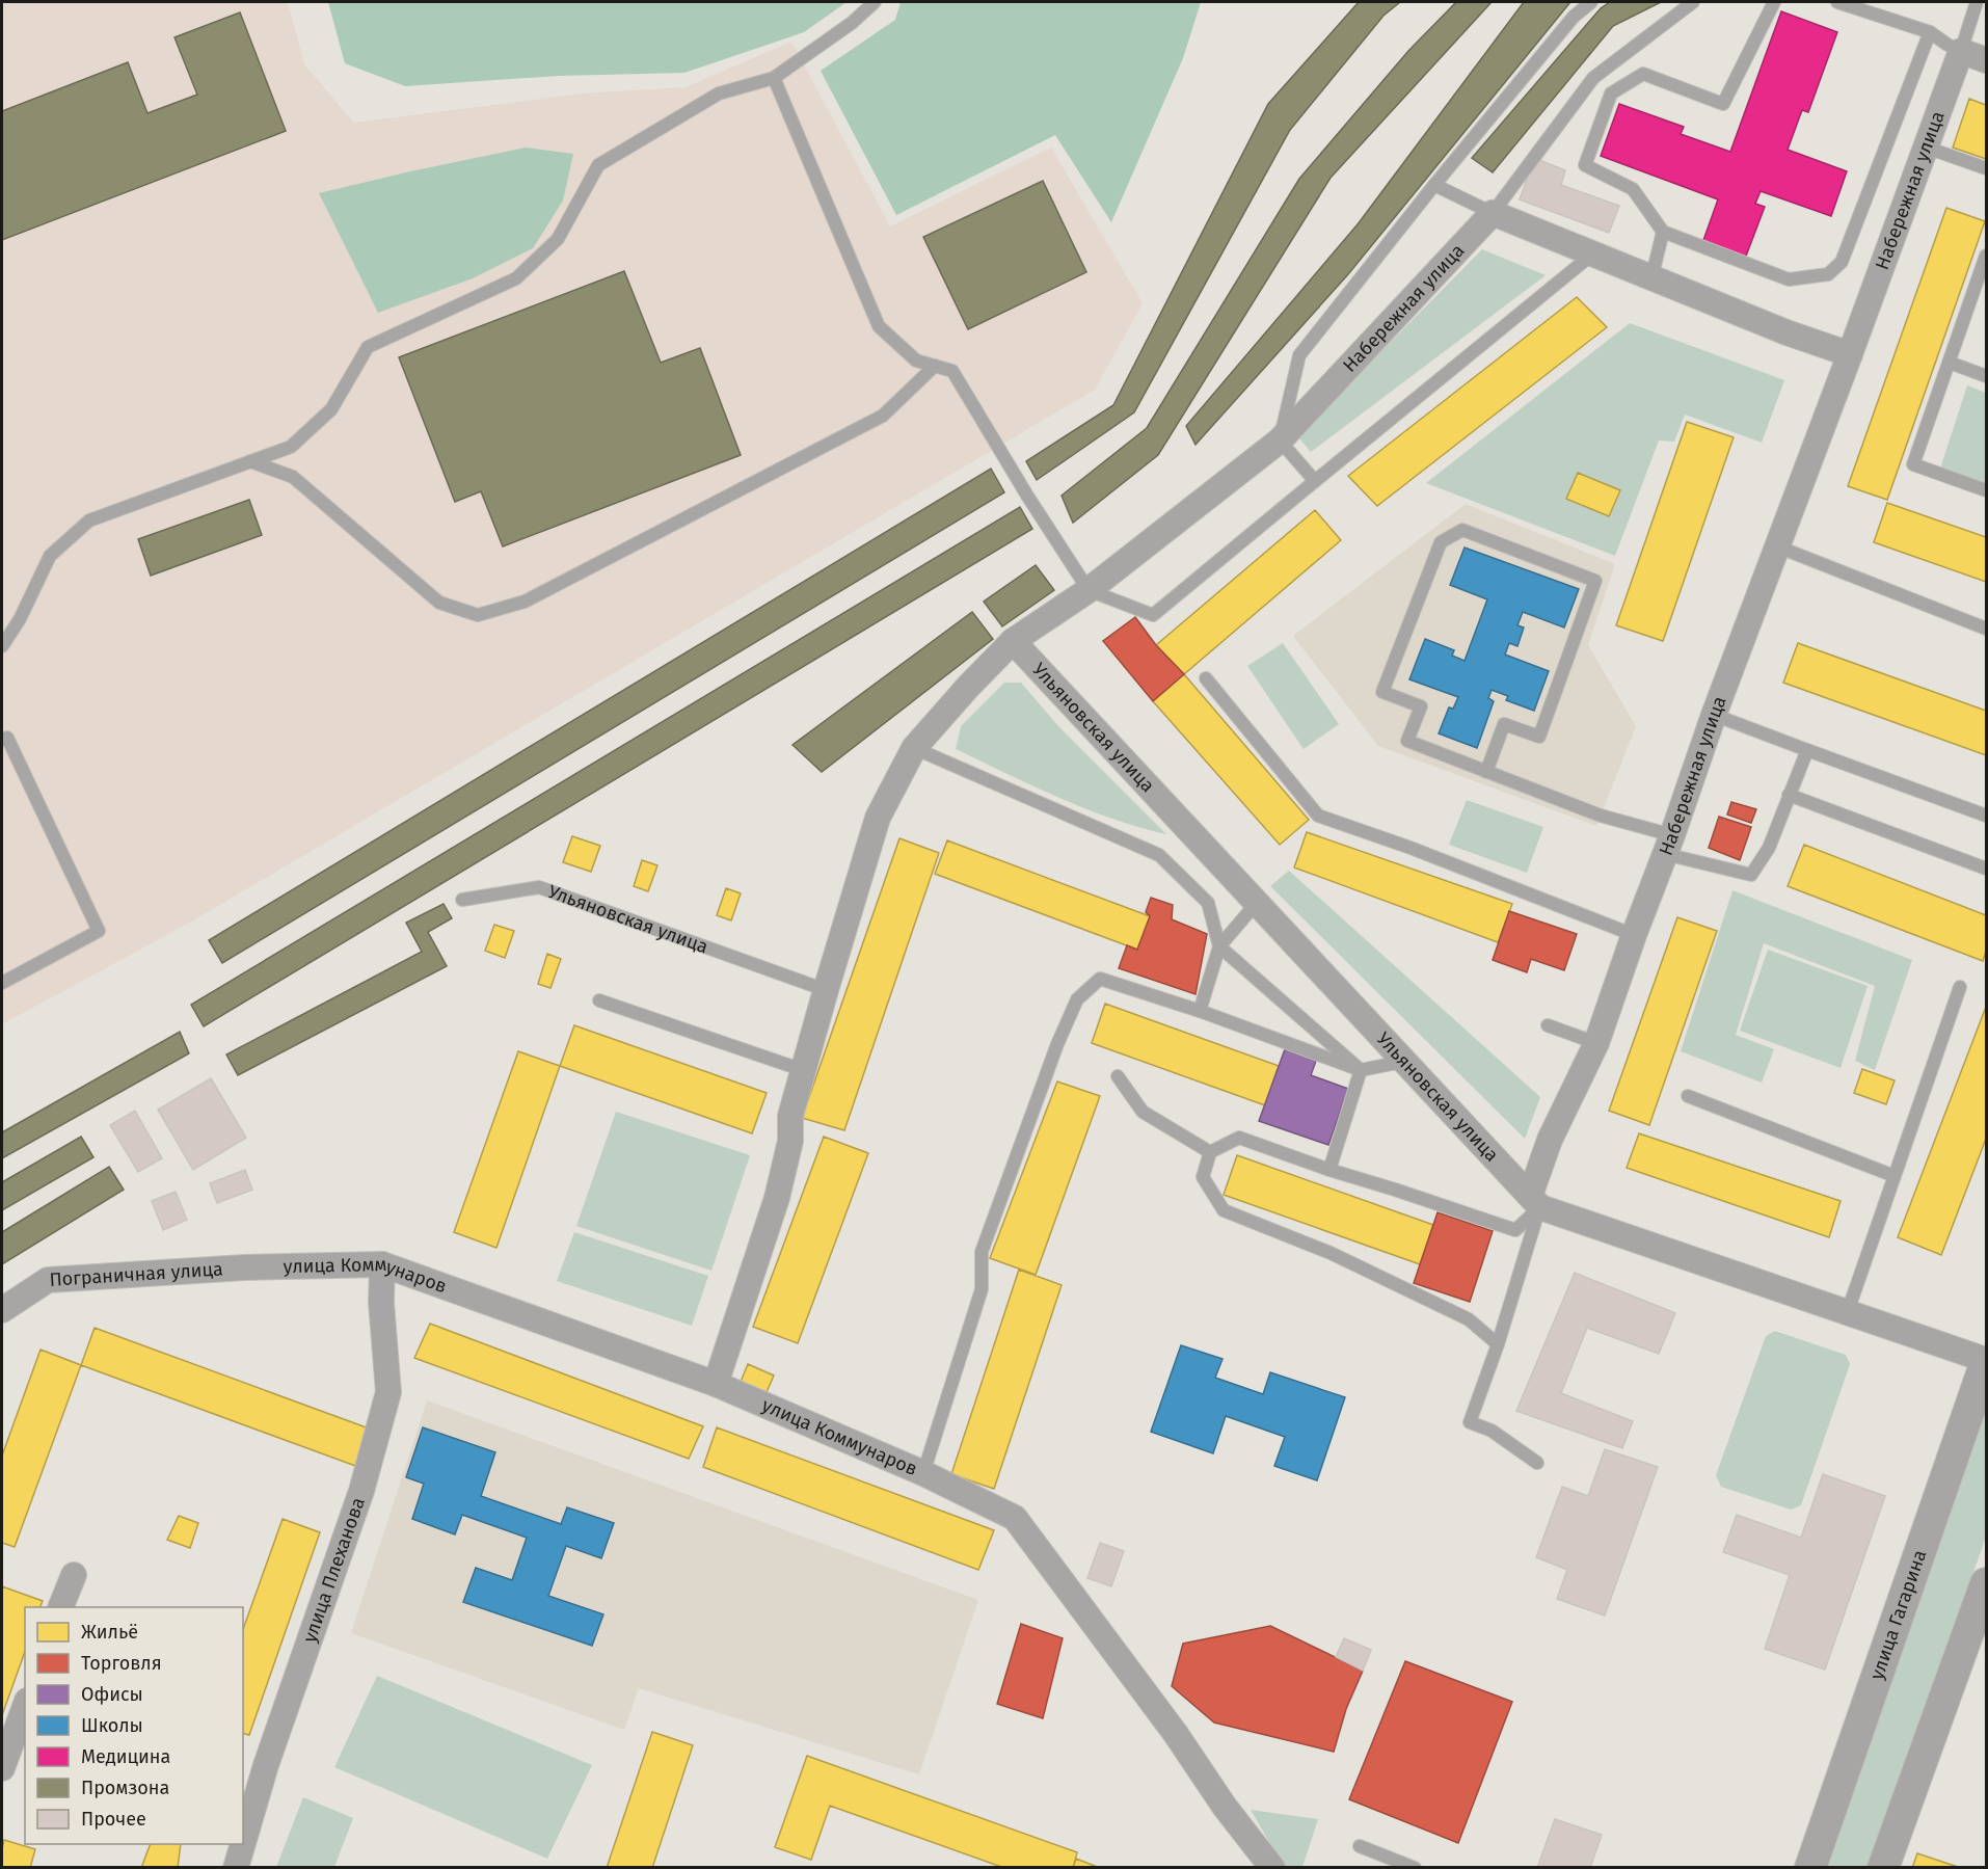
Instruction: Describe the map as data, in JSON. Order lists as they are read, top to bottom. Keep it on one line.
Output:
{"streets":{"street":["Набережная улица","Ульяновская улица","Пограничная улица","улица Коммунаров","улица Плеханова","улица Гагарина"]},"crossings":[["Набережная улица","Ульяновская улица"],["Набережная улица","улица Коммунаров"],["Ульяновская улица","улица Гагарина"],["Пограничная улица","улица Коммунаров"],["улица Коммунаров","улица Плеханова"]],"legend":["Жильё","Торговля","Офисы","Школы","Медицина","Промзона","Прочее"]}
